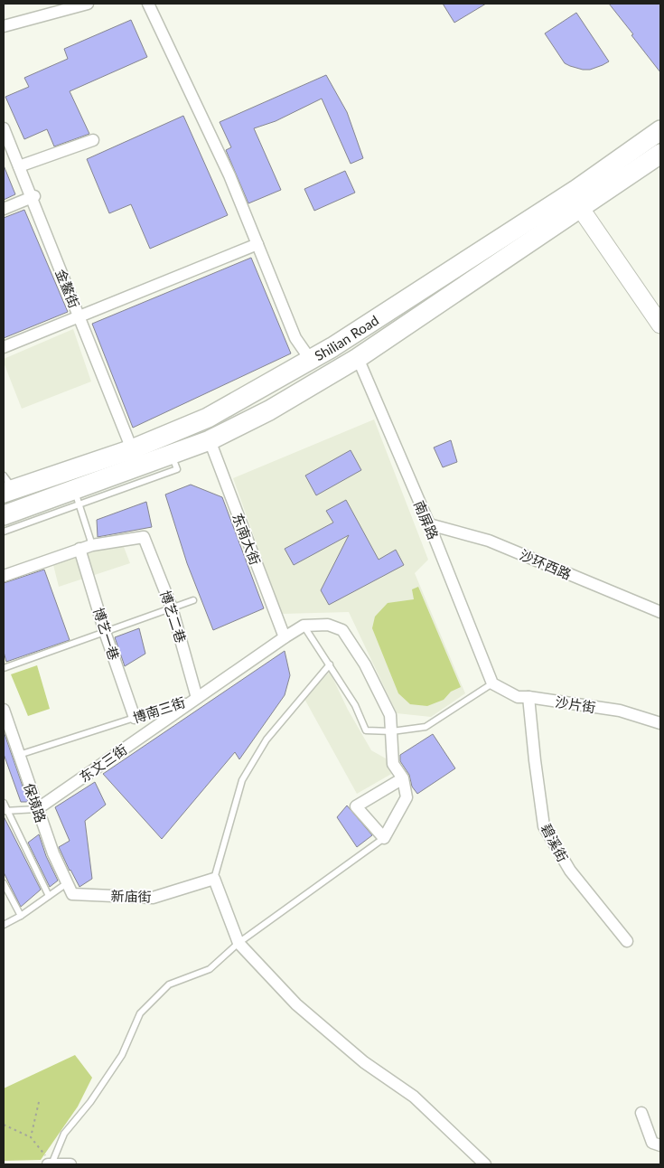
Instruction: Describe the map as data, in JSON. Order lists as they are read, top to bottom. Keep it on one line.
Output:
{"streets":{"main road":["Shilian Road"],"street":["金鳌街","南屏路","东南大街","沙环西路","沙片街","博南三街","东文三街","保境路","碧溪街","新庙街"],"lane":["博艺二巷","博艺一巷"]},"crossings":[["金鳌街","Shilian Road"],["Shilian Road","南屏路"],["Shilian Road","东南大街"],["南屏路","沙环西路"],["南屏路","沙片街"],["东南大街","博南三街"],["博艺二巷","博南三街"],["博艺二巷","东文三街"],["博艺一巷","博南三街"],["沙片街","碧溪街"],["博南三街","东文三街"],["博南三街","保境路"],["东文三街","保境路"],["保境路","新庙街"]]}
